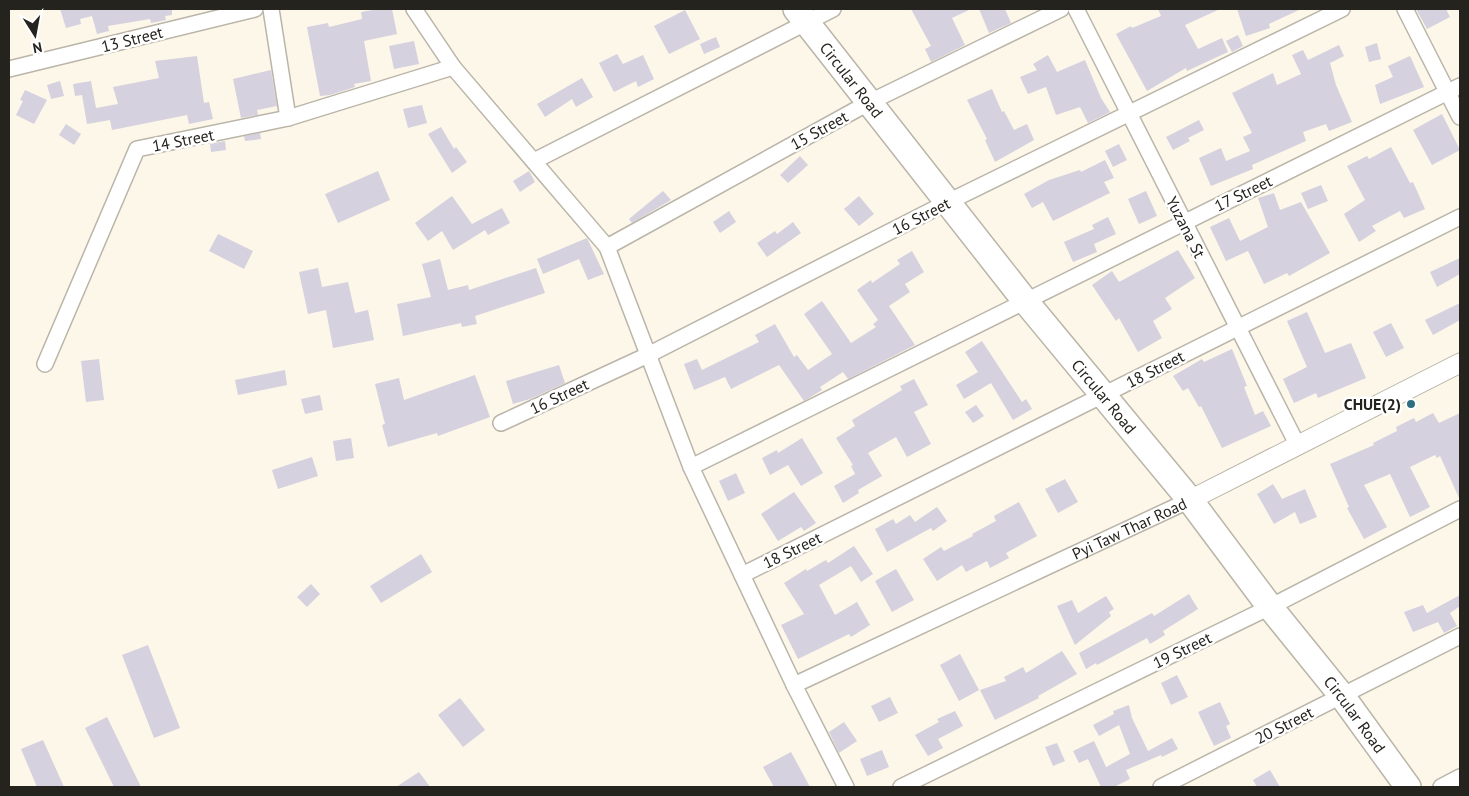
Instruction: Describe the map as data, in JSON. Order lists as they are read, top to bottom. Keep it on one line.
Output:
{"streets":{"main road":["Circular Road"],"street":["13 Street","15 Street","14 Street","17 Street","16 Street","Yuzana St","18 Street","Pyi Taw Thar Road","19 Street","20 Street"]},"crossings":[["Circular Road","15 Street"],["Circular Road","17 Street"],["Circular Road","16 Street"],["Circular Road","18 Street"],["Circular Road","Pyi Taw Thar Road"],["Circular Road","19 Street"],["Circular Road","20 Street"],["17 Street","Yuzana St"],["16 Street","Yuzana St"],["Yuzana St","18 Street"],["Yuzana St","Pyi Taw Thar Road"]],"places":["CHUE(2)"],"north":"bottom"}
